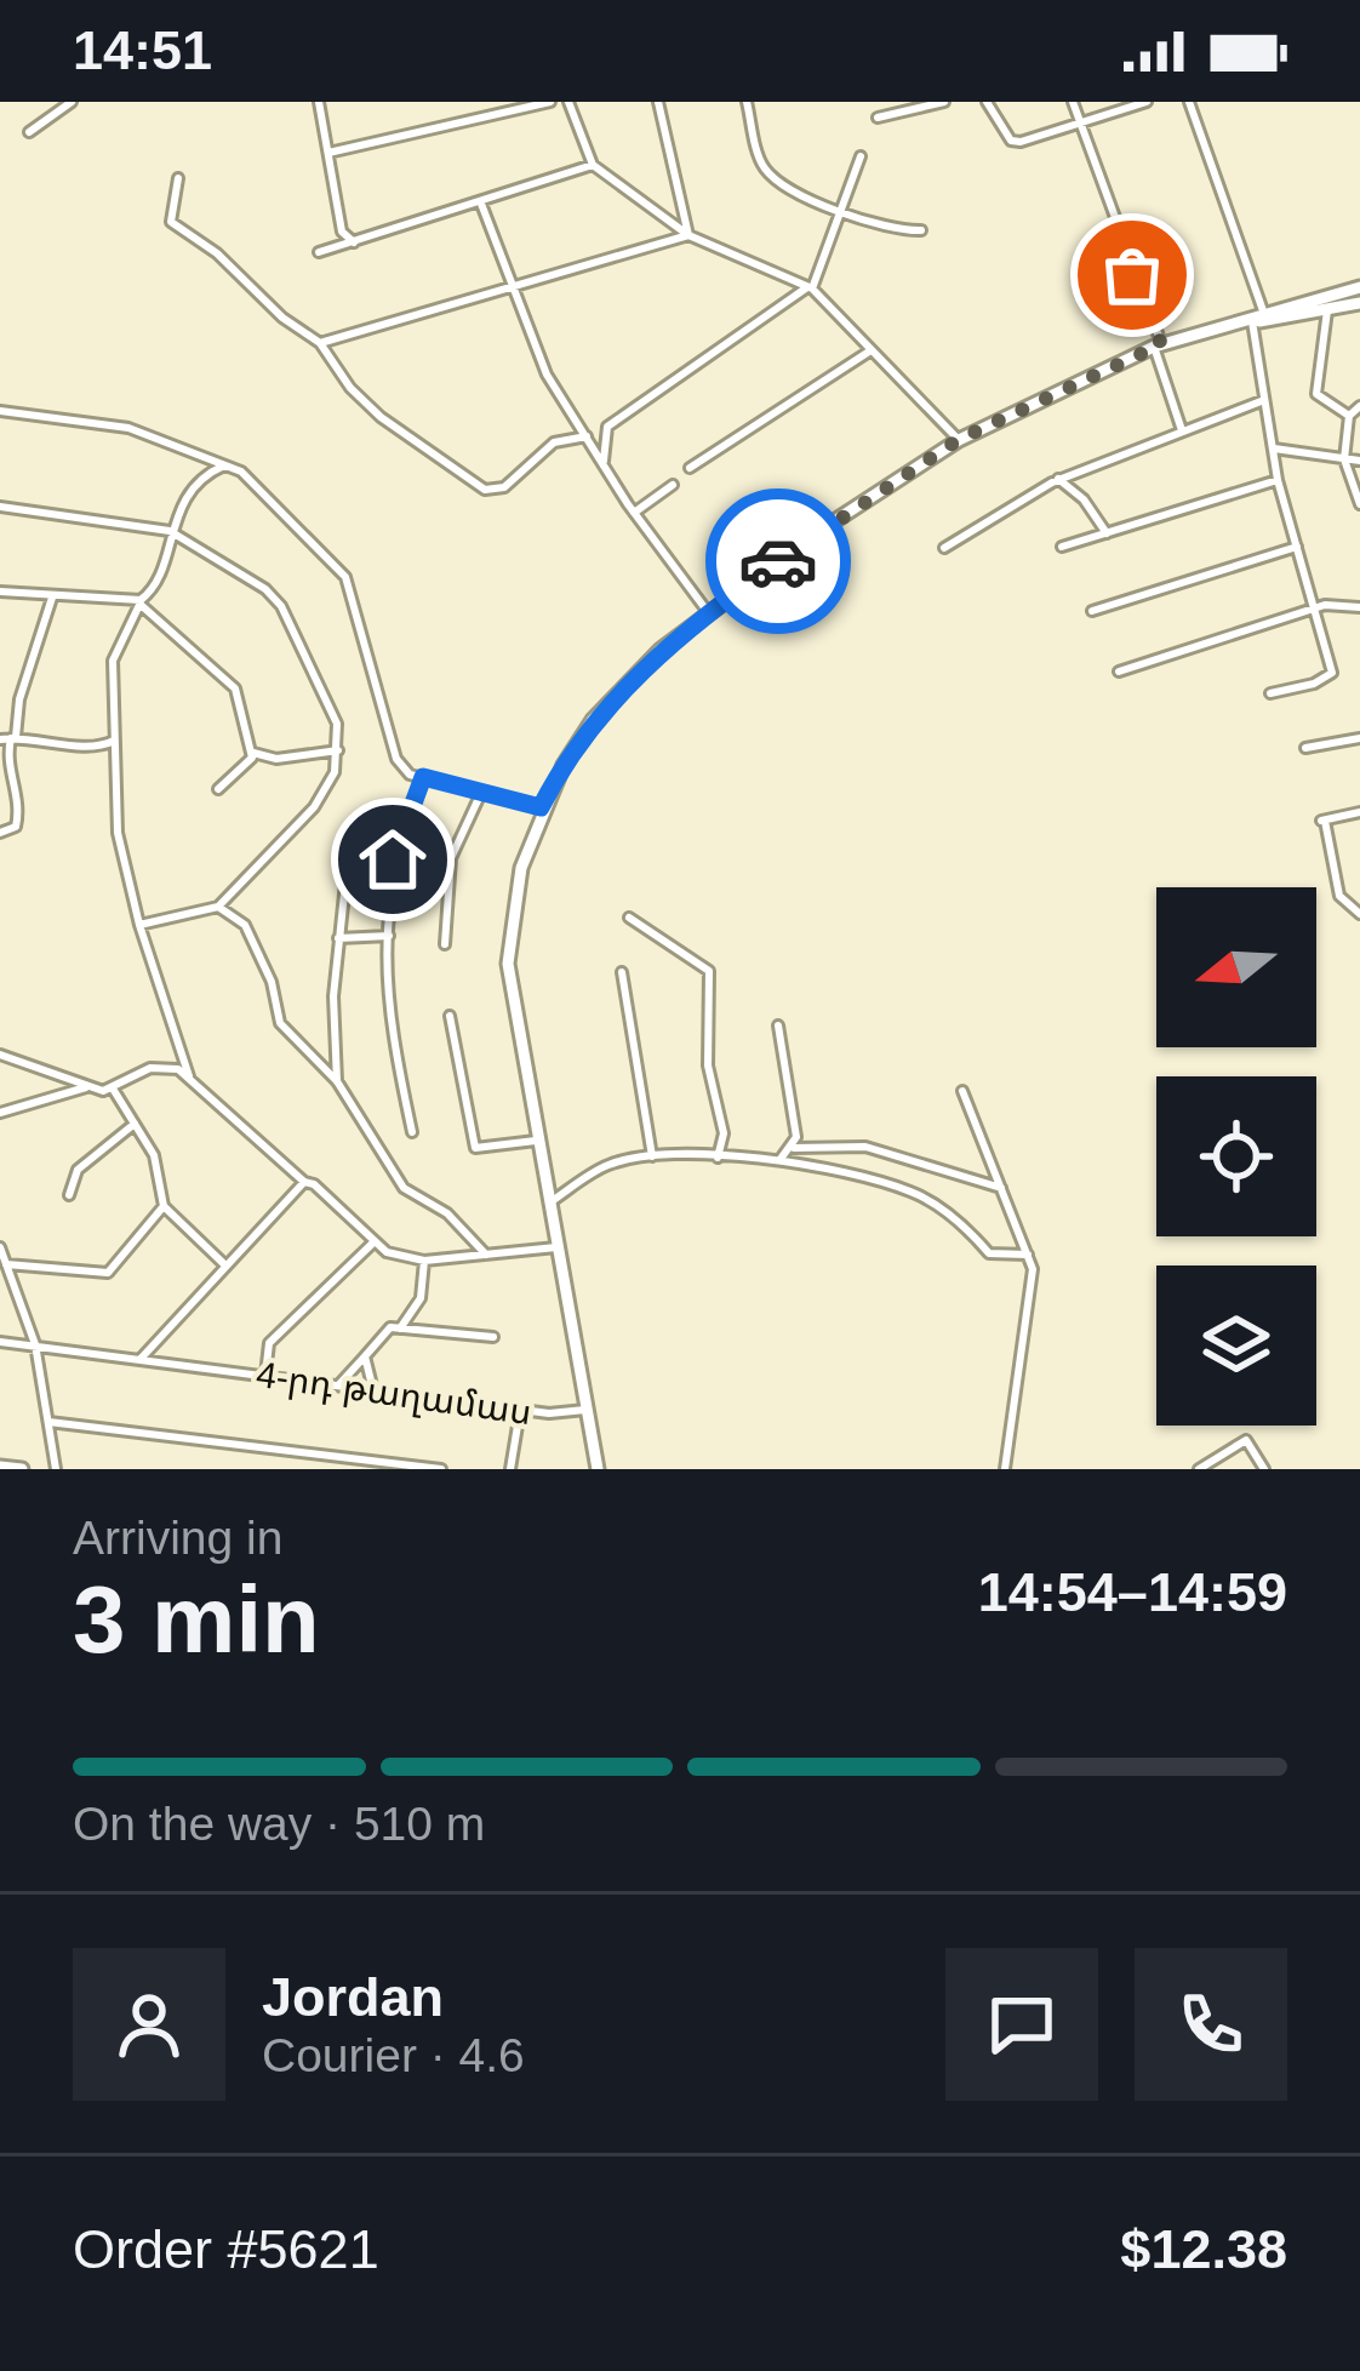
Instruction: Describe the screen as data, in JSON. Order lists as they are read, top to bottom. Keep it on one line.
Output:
{"streets":{"street":["4-րդ թաղամաս"]},"north":"left","page":{"status":"14:51","heading":["3 min","Arriving in","14:54–14:59"],"panel":["Jordan","Courier · 4.6","Order #5621","$12.38"],"bar":"On the way · 510 m"}}
